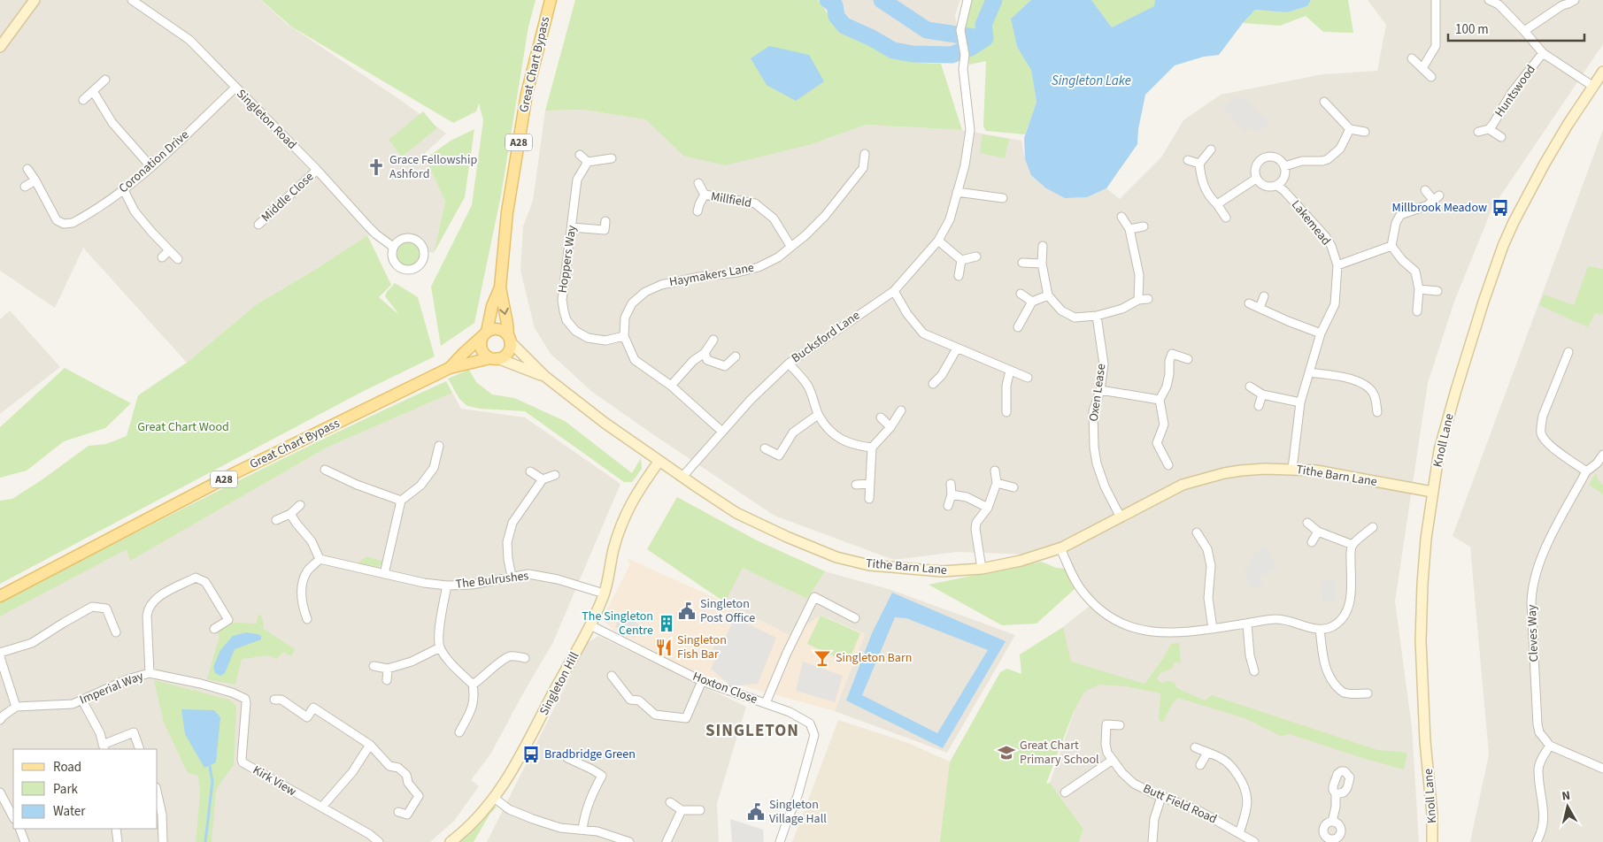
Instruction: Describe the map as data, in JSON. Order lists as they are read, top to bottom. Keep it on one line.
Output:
{"streets":{"main road":["Great Chart Bypass","A28"],"street":["Huntswood","Singleton Road","Coronation Drive","Middle Close","Millfield","Lakemead","Hoppers Way","Haymakers Lane","Bucksford Lane","Oxen Lease","Knoll Lane","Tithe Barn Lane","The Bulrushes","Cleves Way","Singleton Hill","Imperial Way","Hoxton Close","Kirk View","Butt Field Road"]},"crossings":[["Great Chart Bypass","Tithe Barn Lane"],["Singleton Road","Coronation Drive"],["Singleton Road","Middle Close"],["Millfield","Haymakers Lane"],["Lakemead","Tithe Barn Lane"],["Hoppers Way","Haymakers Lane"],["Bucksford Lane","Tithe Barn Lane"],["Oxen Lease","Tithe Barn Lane"],["Knoll Lane","Tithe Barn Lane"],["Tithe Barn Lane","Singleton Hill"],["The Bulrushes","Singleton Hill"],["Singleton Hill","Hoxton Close"],["Imperial Way","Kirk View"]],"districts":["SINGLETON"],"water":["Singleton Lake"],"parks":["Great Chart Wood"],"places":{"church":["Grace Fellowship Ashford"],"bus stop":["Millbrook Meadow","Bradbridge Green"],"public building":["Singleton Post Office","Singleton Village Hall"],"building":["The Singleton Centre"],"restaurant":["Singleton Fish Bar"],"bar":["Singleton Barn"],"school or university":["Great Chart Primary School"]},"legend":["Road","Park","Water"],"scale_bar":"100 m","north":"top"}
